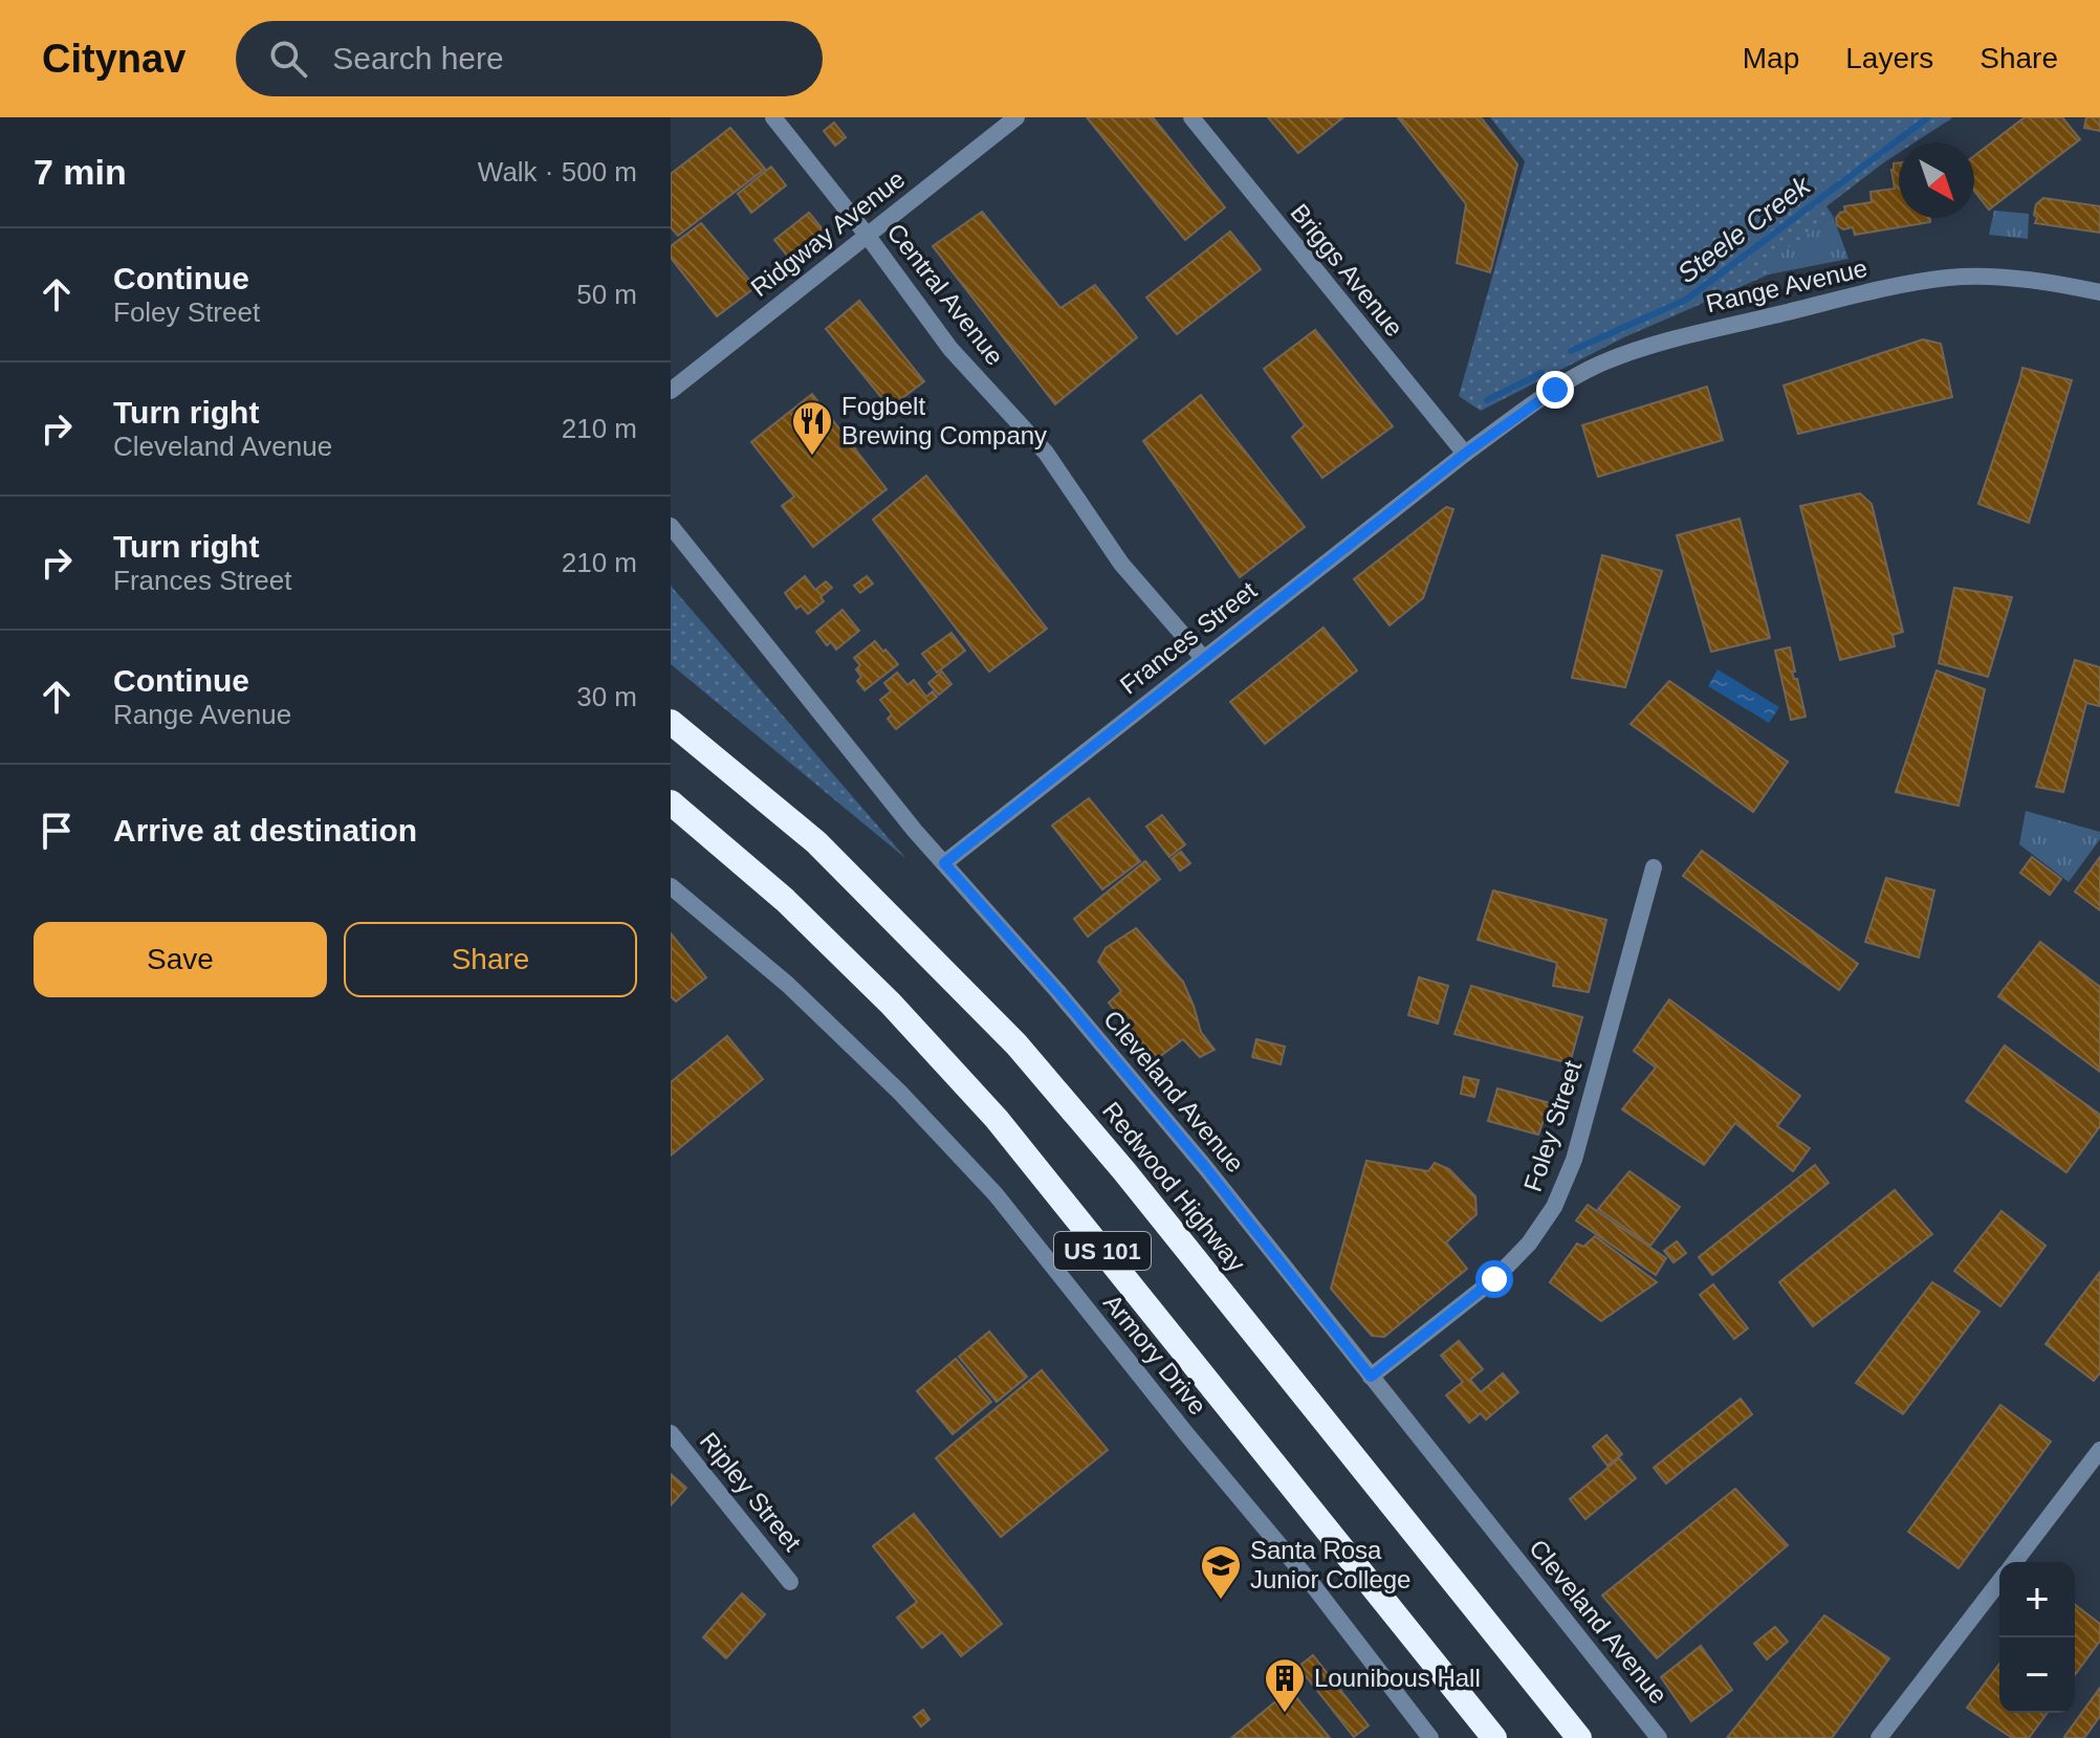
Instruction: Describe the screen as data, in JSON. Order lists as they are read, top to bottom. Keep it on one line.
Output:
{"streets":{"highway":["Redwood Highway","US 101"],"street":["Ridgway Avenue","Briggs Avenue","Range Avenue","Central Avenue","Frances Street","Cleveland Avenue","Foley Street","Armory Drive","Ripley Street"]},"crossings":[["Ridgway Avenue","Central Avenue"],["Briggs Avenue","Range Avenue"],["Briggs Avenue","Frances Street"],["Range Avenue","Frances Street"],["Central Avenue","Frances Street"],["Frances Street","Cleveland Avenue"],["Cleveland Avenue","Foley Street"]],"water":["Steele Creek"],"places":{"restaurant":["Fogbelt Brewing Company"],"school or university":["Santa Rosa Junior College"],"building":["Lounibous Hall"]},"north":"bottom right","page":{"header":"Citynav","search":"Search here","nav":["Map","Layers","Share"],"heading":["7 min","Walk · 500 m"],"list":[["Continue","Foley Street","50 m"],["Turn right","Cleveland Avenue","210 m"],["Turn right","Frances Street","210 m"],["Continue","Range Avenue","30 m"],"Arrive at destination"],"buttons":["Save","Share"],"map_buttons":["+","−"]}}
